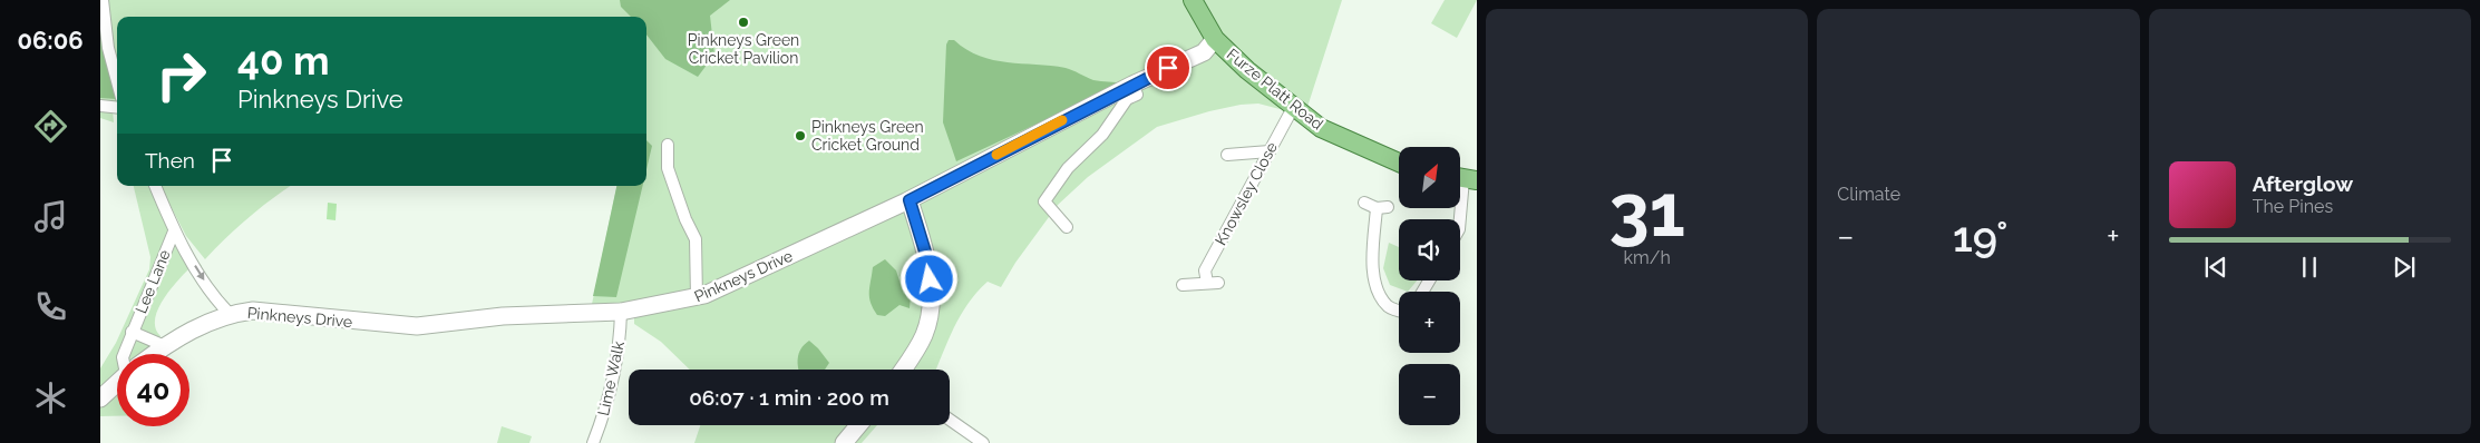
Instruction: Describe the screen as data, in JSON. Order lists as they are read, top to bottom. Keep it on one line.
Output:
{"streets":{"main road":["Furze Platt Road"],"street":["Knowsley Close","Pinkneys Drive","Lee Lane","Lime Walk"]},"crossings":[["Furze Platt Road","Knowsley Close"],["Furze Platt Road","Pinkneys Drive"],["Pinkneys Drive","Lee Lane"],["Pinkneys Drive","Lime Walk"]],"places":["Pinkneys Green Cricket Pavilion","Pinkneys Green Cricket Ground"],"north":"top right","page":{"tabs":"06:06","tile":[["31","km/h"],"Climate"],"turn":["40 m","Pinkneys Drive"],"then":"Then","map_buttons":["+","−"],"song":["Afterglow","The Pines"],"heat":["−","19°","+"],"limit":"40","trip":"06:07 · 1 min · 200 m"}}
